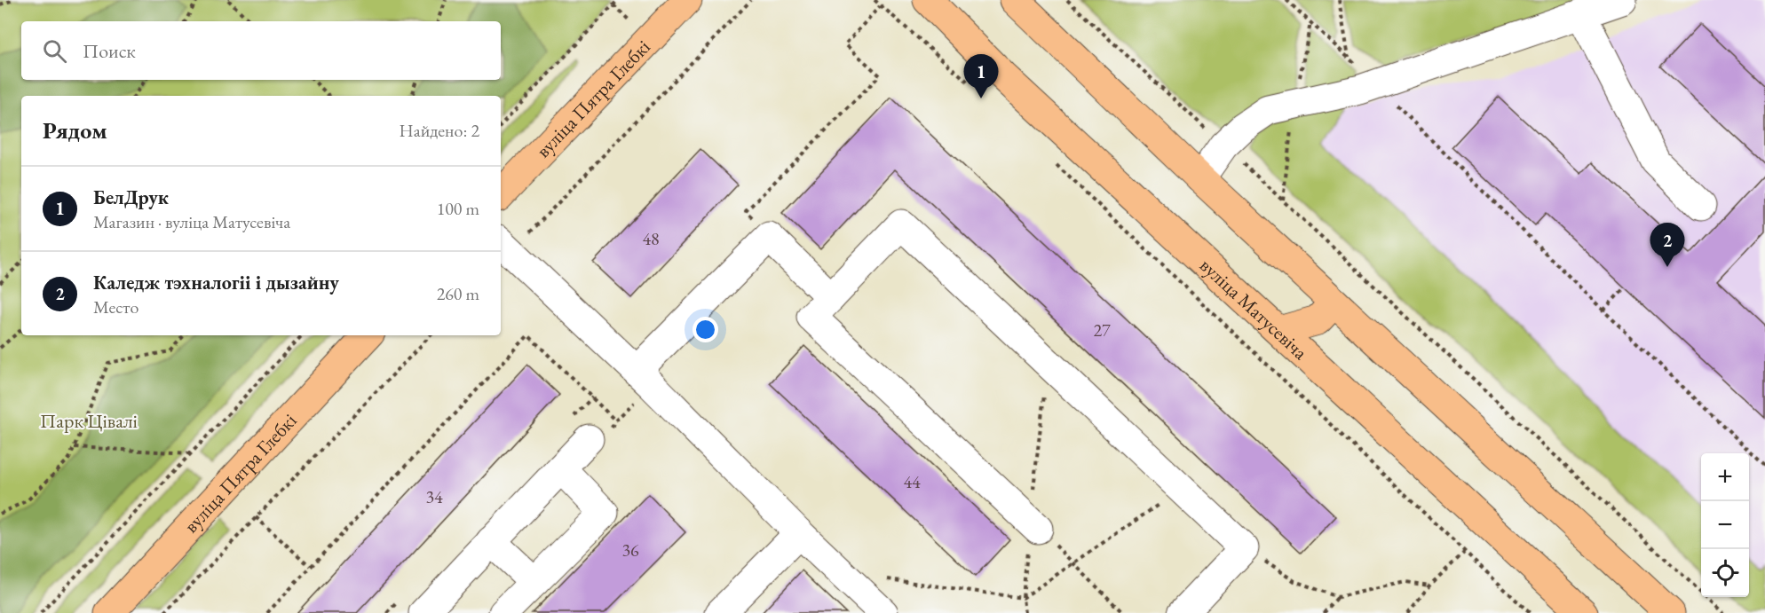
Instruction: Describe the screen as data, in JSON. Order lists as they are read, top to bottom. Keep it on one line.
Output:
{"streets":{"main road":["вуліца Пятра Глебкі","вуліца Матусевіча"]},"parks":["Парк Цівалі"],"house_numbers":["48","27","44","34","36"],"page":{"search":"Поиск","pins":["1","2"],"heading":["Рядом","Найдено: 2"],"list":[{"mark":"1","name":"БелДрук","note":"Магазин · вуліца Матусевіча","value":"100 m"},{"mark":"2","name":"Каледж тэхналогіі і дызайну","note":"Место","value":"260 m"}],"map_buttons":["+","−"]}}
